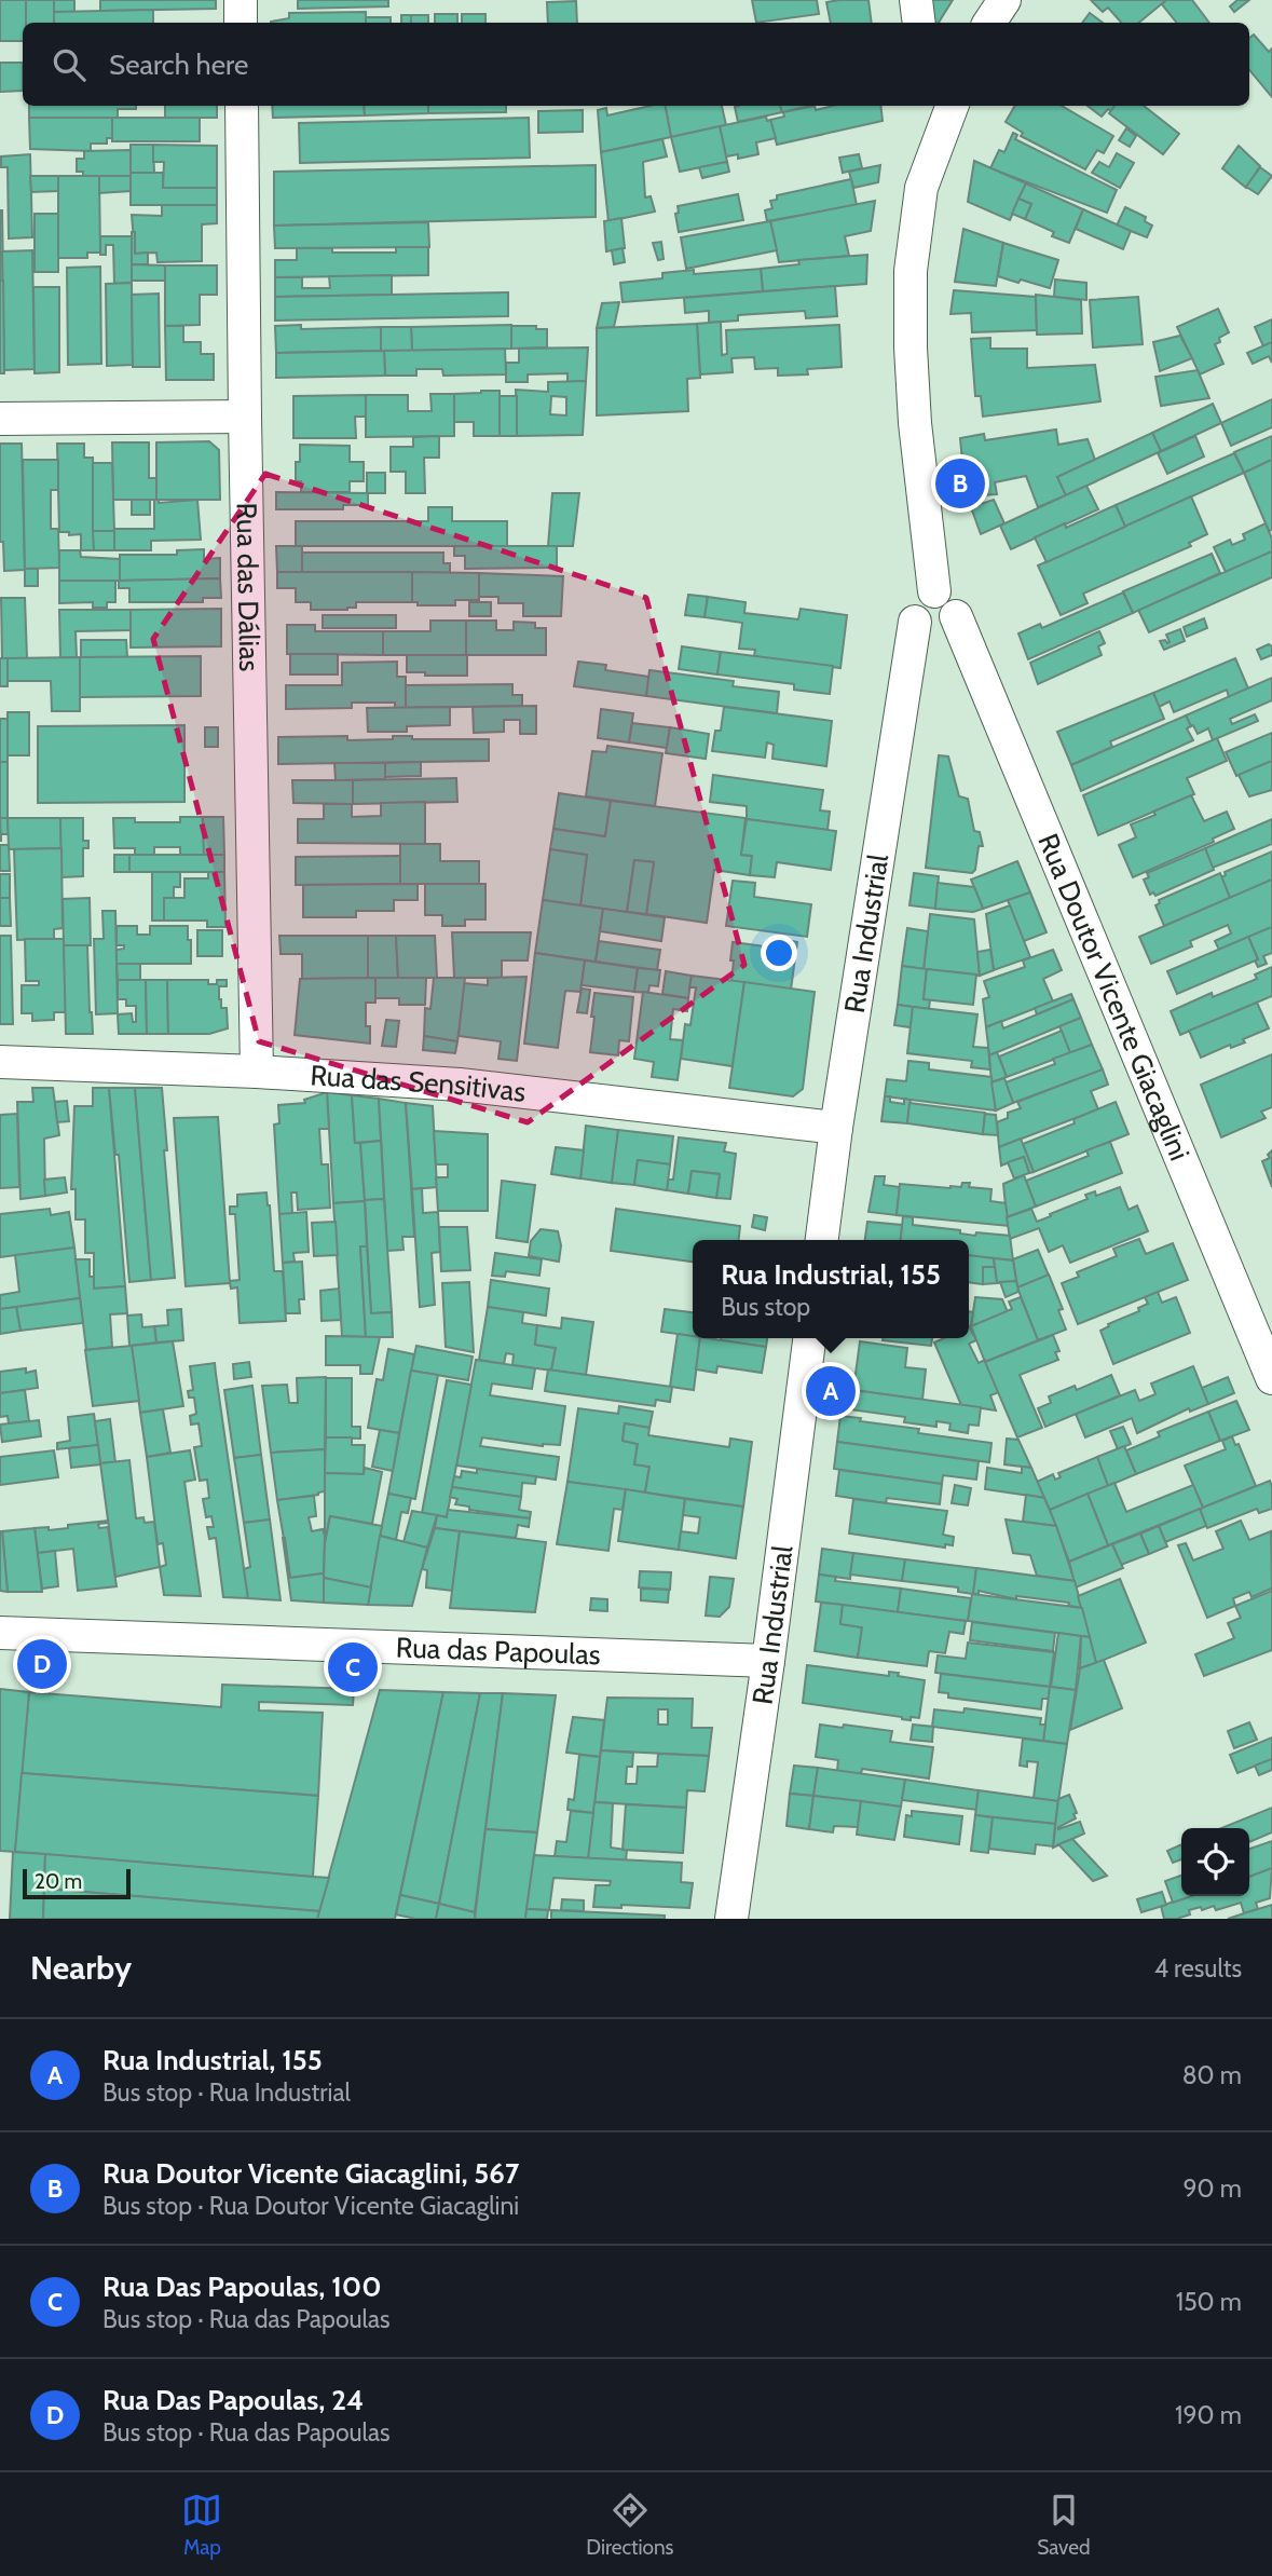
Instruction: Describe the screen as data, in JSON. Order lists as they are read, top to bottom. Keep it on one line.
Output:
{"streets":{"street":["Rua das Dálias","Rua Industrial","Rua Doutor Vicente Giacaglini","Rua das Sensitivas","Rua das Papoulas"]},"crossings":[["Rua das Dálias","Rua das Sensitivas"],["Rua Industrial","Rua Doutor Vicente Giacaglini"],["Rua Industrial","Rua das Sensitivas"],["Rua Industrial","Rua das Papoulas"]],"scale_bar":"20 m","page":{"search":"Search here","pins":["B","A","D","C"],"popup":["Rua Industrial, 155","Bus stop"],"scale":"20 m","heading":["Nearby","4 results"],"list":[{"mark":"A","name":"Rua Industrial, 155","note":"Bus stop · Rua Industrial","value":"80 m"},{"mark":"B","name":"Rua Doutor Vicente Giacaglini, 567","note":"Bus stop · Rua Doutor Vicente Giacaglini","value":"90 m"},{"mark":"C","name":"Rua Das Papoulas, 100","note":"Bus stop · Rua das Papoulas","value":"150 m"},{"mark":"D","name":"Rua Das Papoulas, 24","note":"Bus stop · Rua das Papoulas","value":"190 m"}],"nav":["Map","Directions","Saved"]}}
